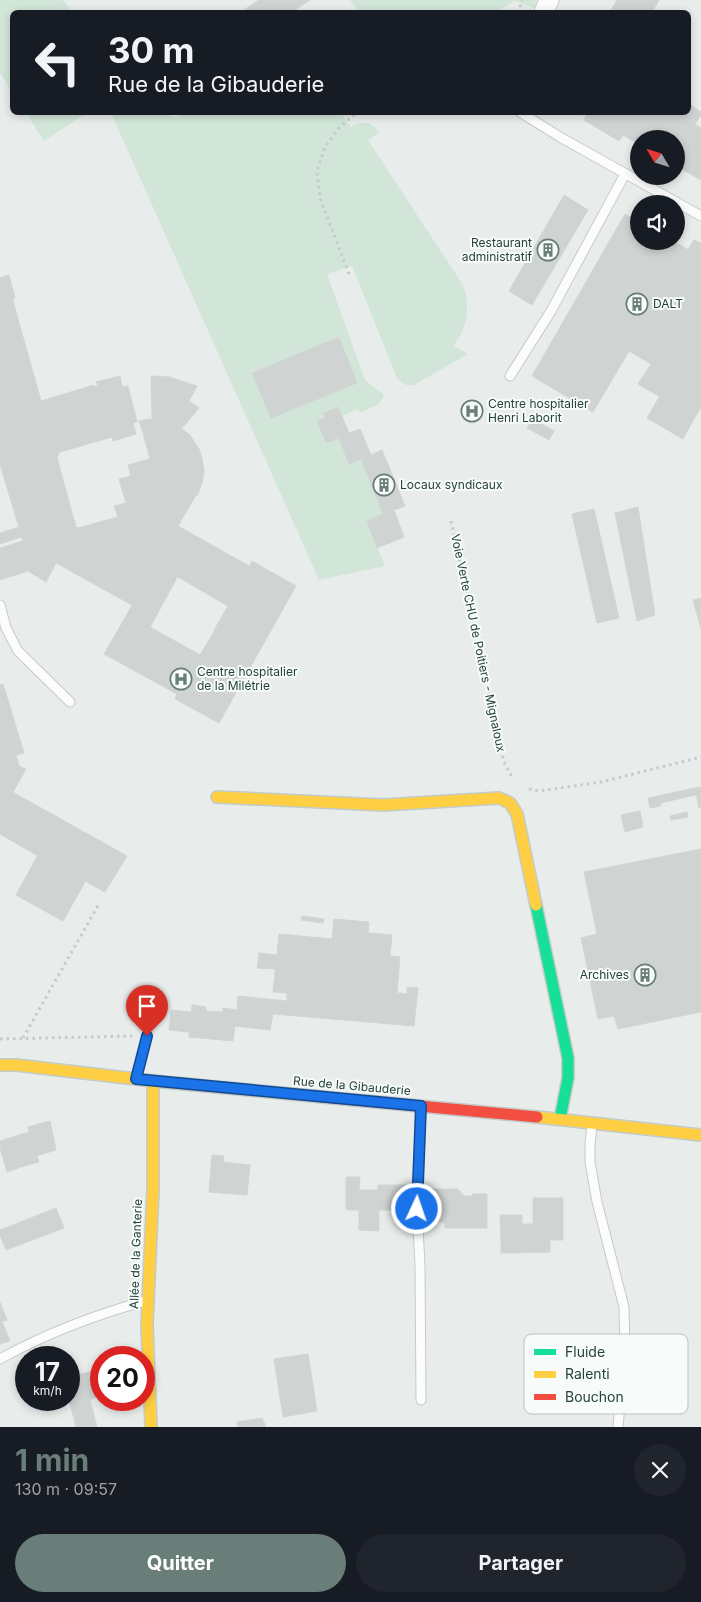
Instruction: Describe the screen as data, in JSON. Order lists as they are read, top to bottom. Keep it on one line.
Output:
{"streets":{"street":["Rue de la Gibauderie","Allée de la Ganterie"],"path":["Voie Verte CHU de Poitiers - Mignaloux"]},"crossings":[["Rue de la Gibauderie","Allée de la Ganterie"]],"places":{"building":["Restaurant administratif","DALT","Locaux syndicaux","Archives"],"hospital":["Centre hospitalier Henri Laborit","Centre hospitalier de la Milétrie"]},"legend":["Fluide","Ralenti","Bouchon"],"north":"top left","page":{"turn":["30 m","Rue de la Gibauderie"],"speed":"17 km/h","limit":"20","heading":["1 min","130 m · 09:57"],"buttons":["Quitter","Partager"]}}
